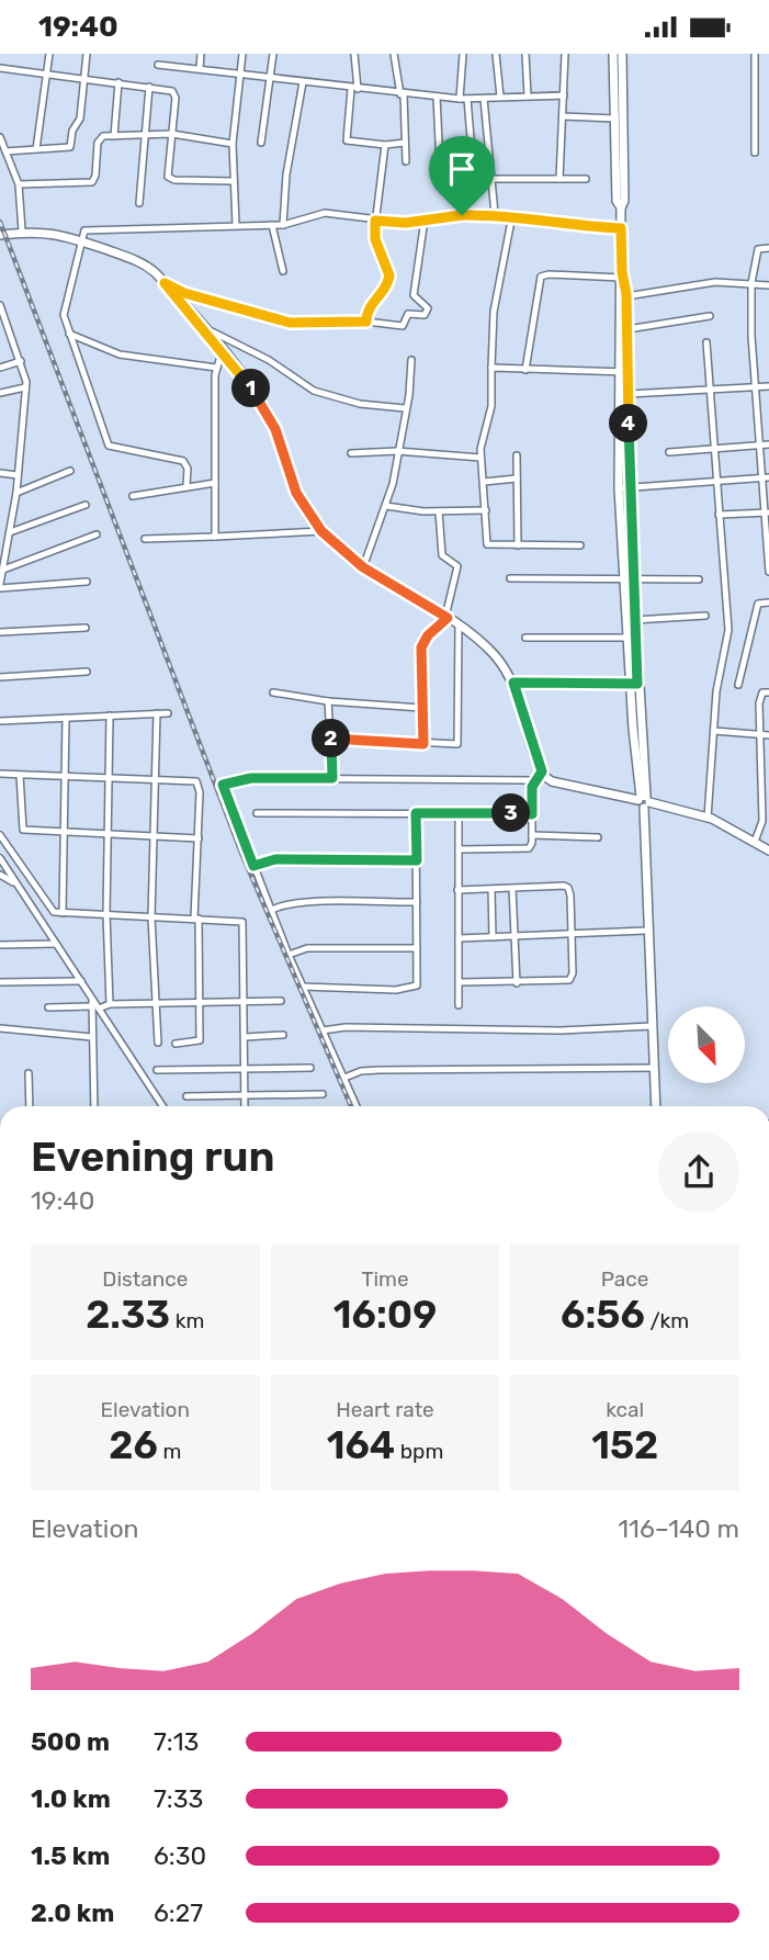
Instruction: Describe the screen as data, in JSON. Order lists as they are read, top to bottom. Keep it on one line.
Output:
{"north":"bottom right","page":{"status":"19:40","pins":["1","4","2","3"],"heading":["Evening run","19:40"],"stats":[["Distance","2.33 km"],["Time","16:09"],["Pace","6:56 /km"],["Elevation","26 m"],["Heart rate","164 bpm"],["kcal","152"]],"chart":["Elevation","116–140 m"],"list":[{"name":"500 m","note":"7:13"},{"name":"1.0 km","note":"7:33"},{"name":"1.5 km","note":"6:30"},{"name":"2.0 km","note":"6:27"}]}}
